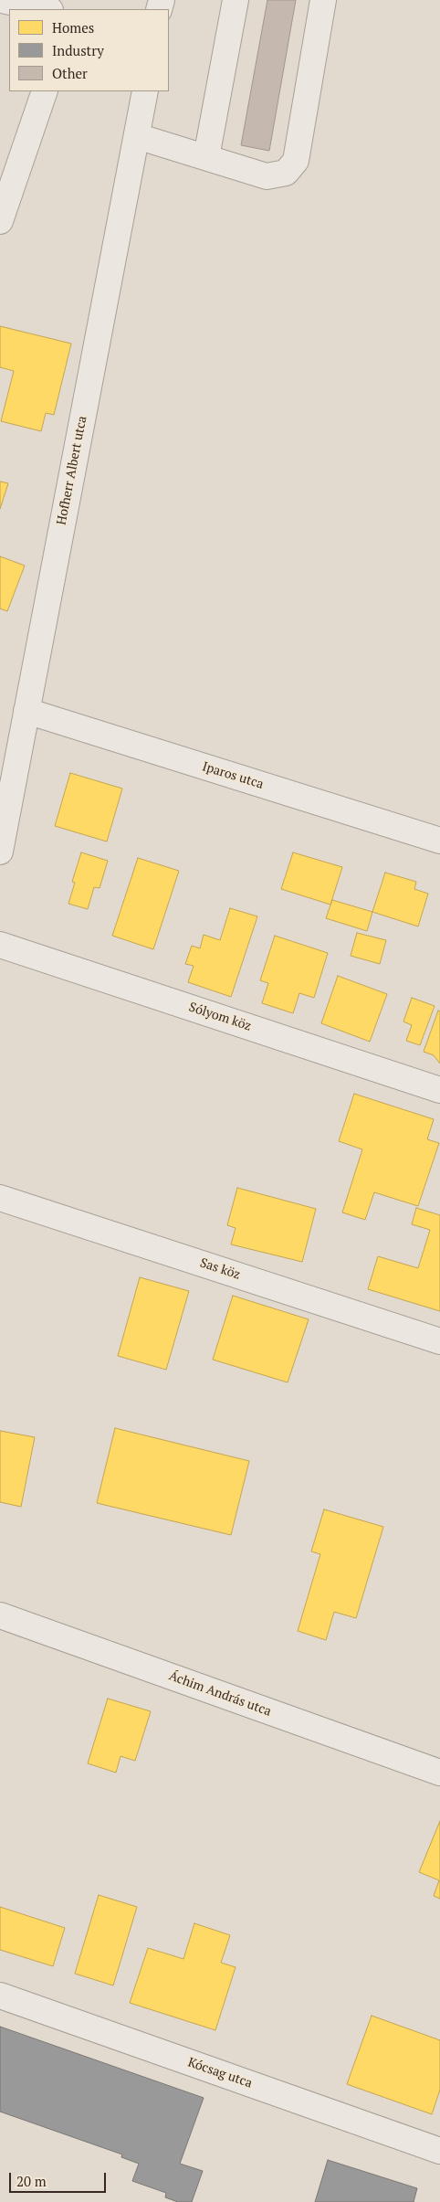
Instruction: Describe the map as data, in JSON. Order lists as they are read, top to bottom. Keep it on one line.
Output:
{"streets":{"street":["Hofherr Albert utca","Iparos utca","Sólyom köz","Sas köz","Áchim András utca","Kócsag utca"]},"crossings":[["Hofherr Albert utca","Iparos utca"]],"legend":["Homes","Industry","Other"],"scale_bar":"20 m"}
